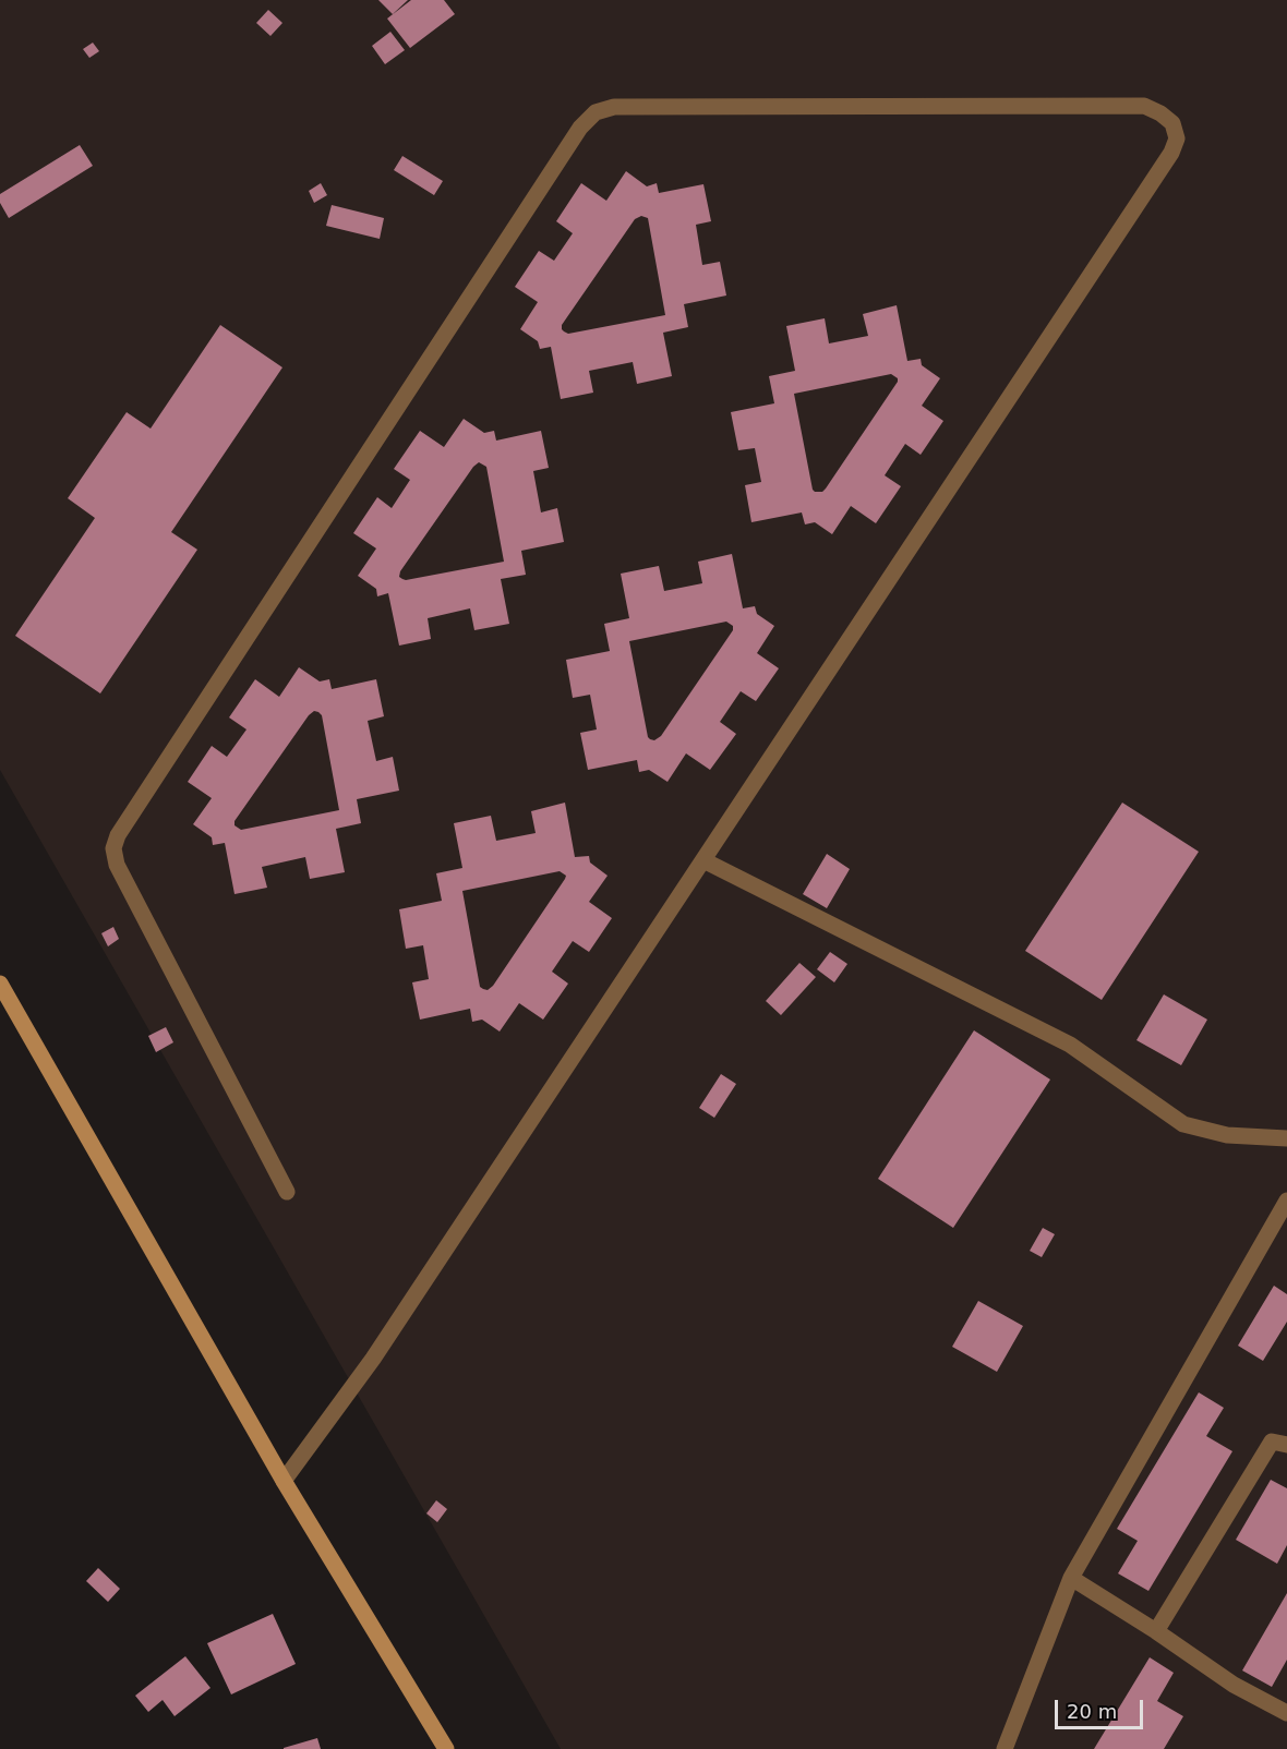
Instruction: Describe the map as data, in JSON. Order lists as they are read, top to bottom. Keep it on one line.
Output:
{"scale_bar":"20 m"}
